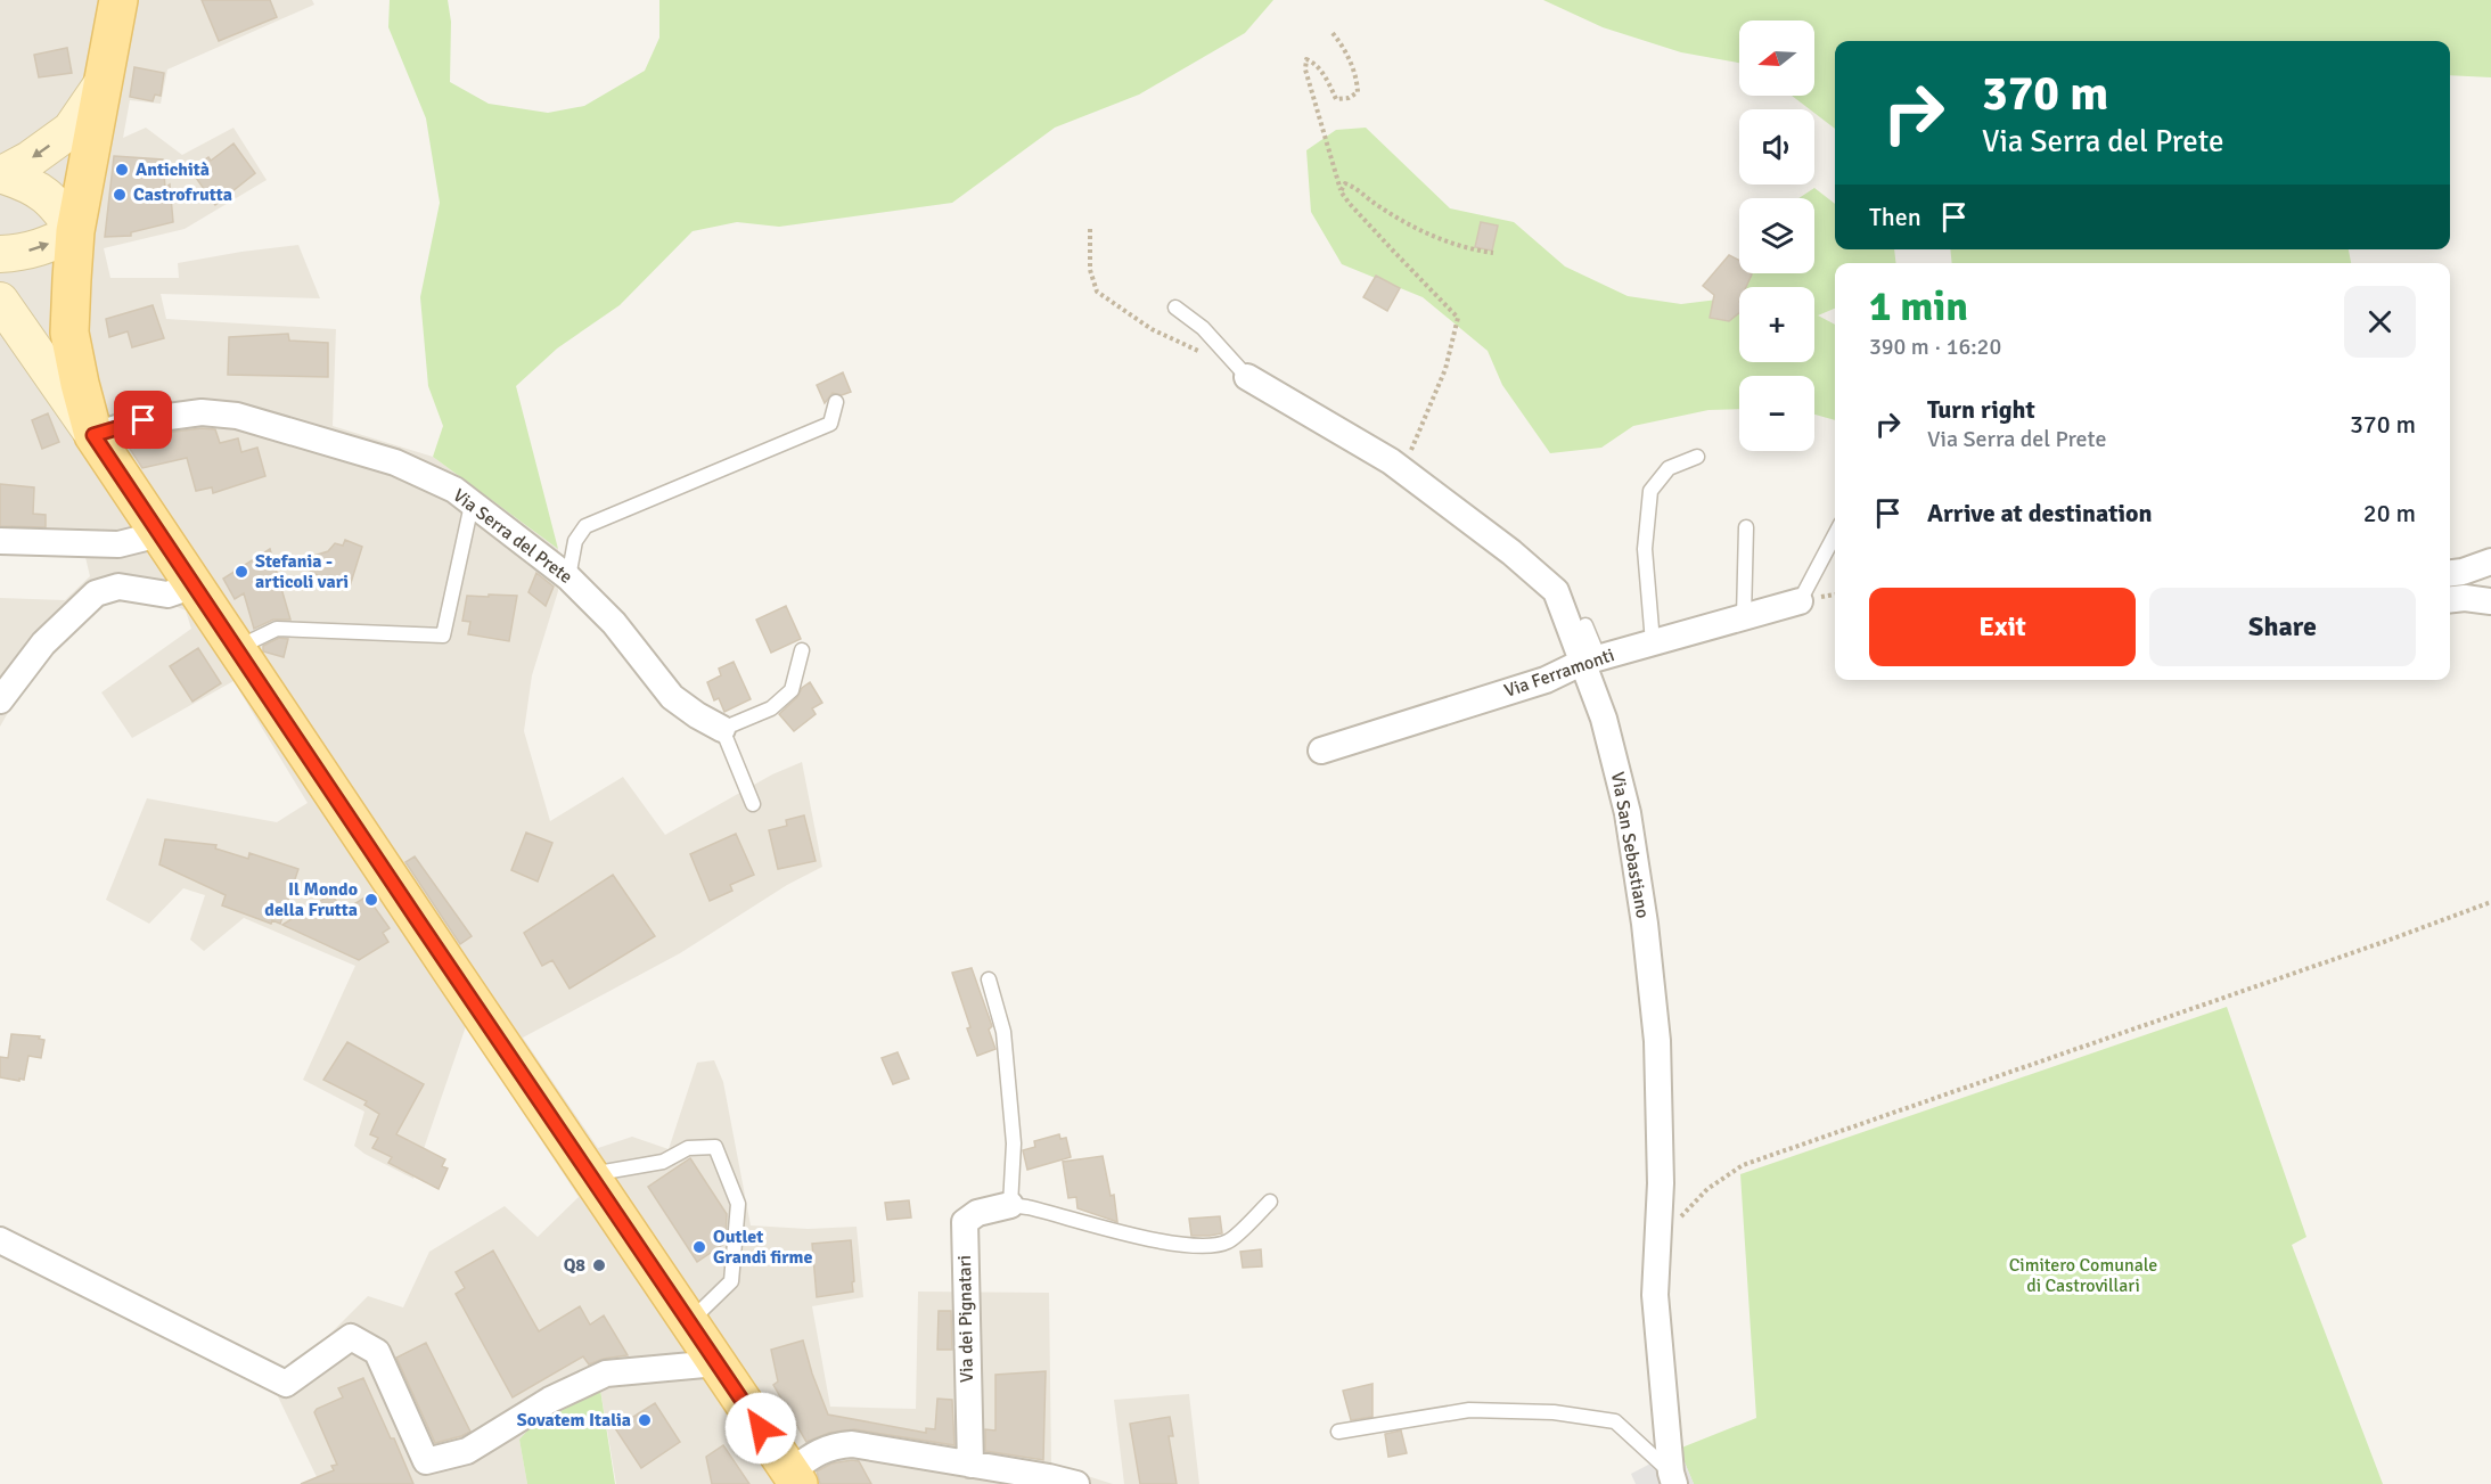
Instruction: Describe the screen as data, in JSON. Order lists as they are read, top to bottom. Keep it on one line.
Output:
{"streets":{"street":["Via Serra del Prete","Via Ferramonti","Via San Sebastiano","Via dei Pignatari"]},"crossings":[["Via Ferramonti","Via San Sebastiano"]],"parks":["Cimitero Comunale di Castrovillari"],"places":["Antichità","Castrofrutta","Stefania - articoli vari","Il Mondo della Frutta","Outlet Grandi firme","Q8","Sovatem Italia"],"north":"left","page":{"map_buttons":["+","−"],"turn":["370 m","Via Serra del Prete"],"then":"Then","heading":["1 min","390 m · 16:20"],"list":[{"name":"Turn right","note":"Via Serra del Prete","value":"370 m"},{"name":"Arrive at destination","value":"20 m"}],"buttons":["Exit","Share"]}}
